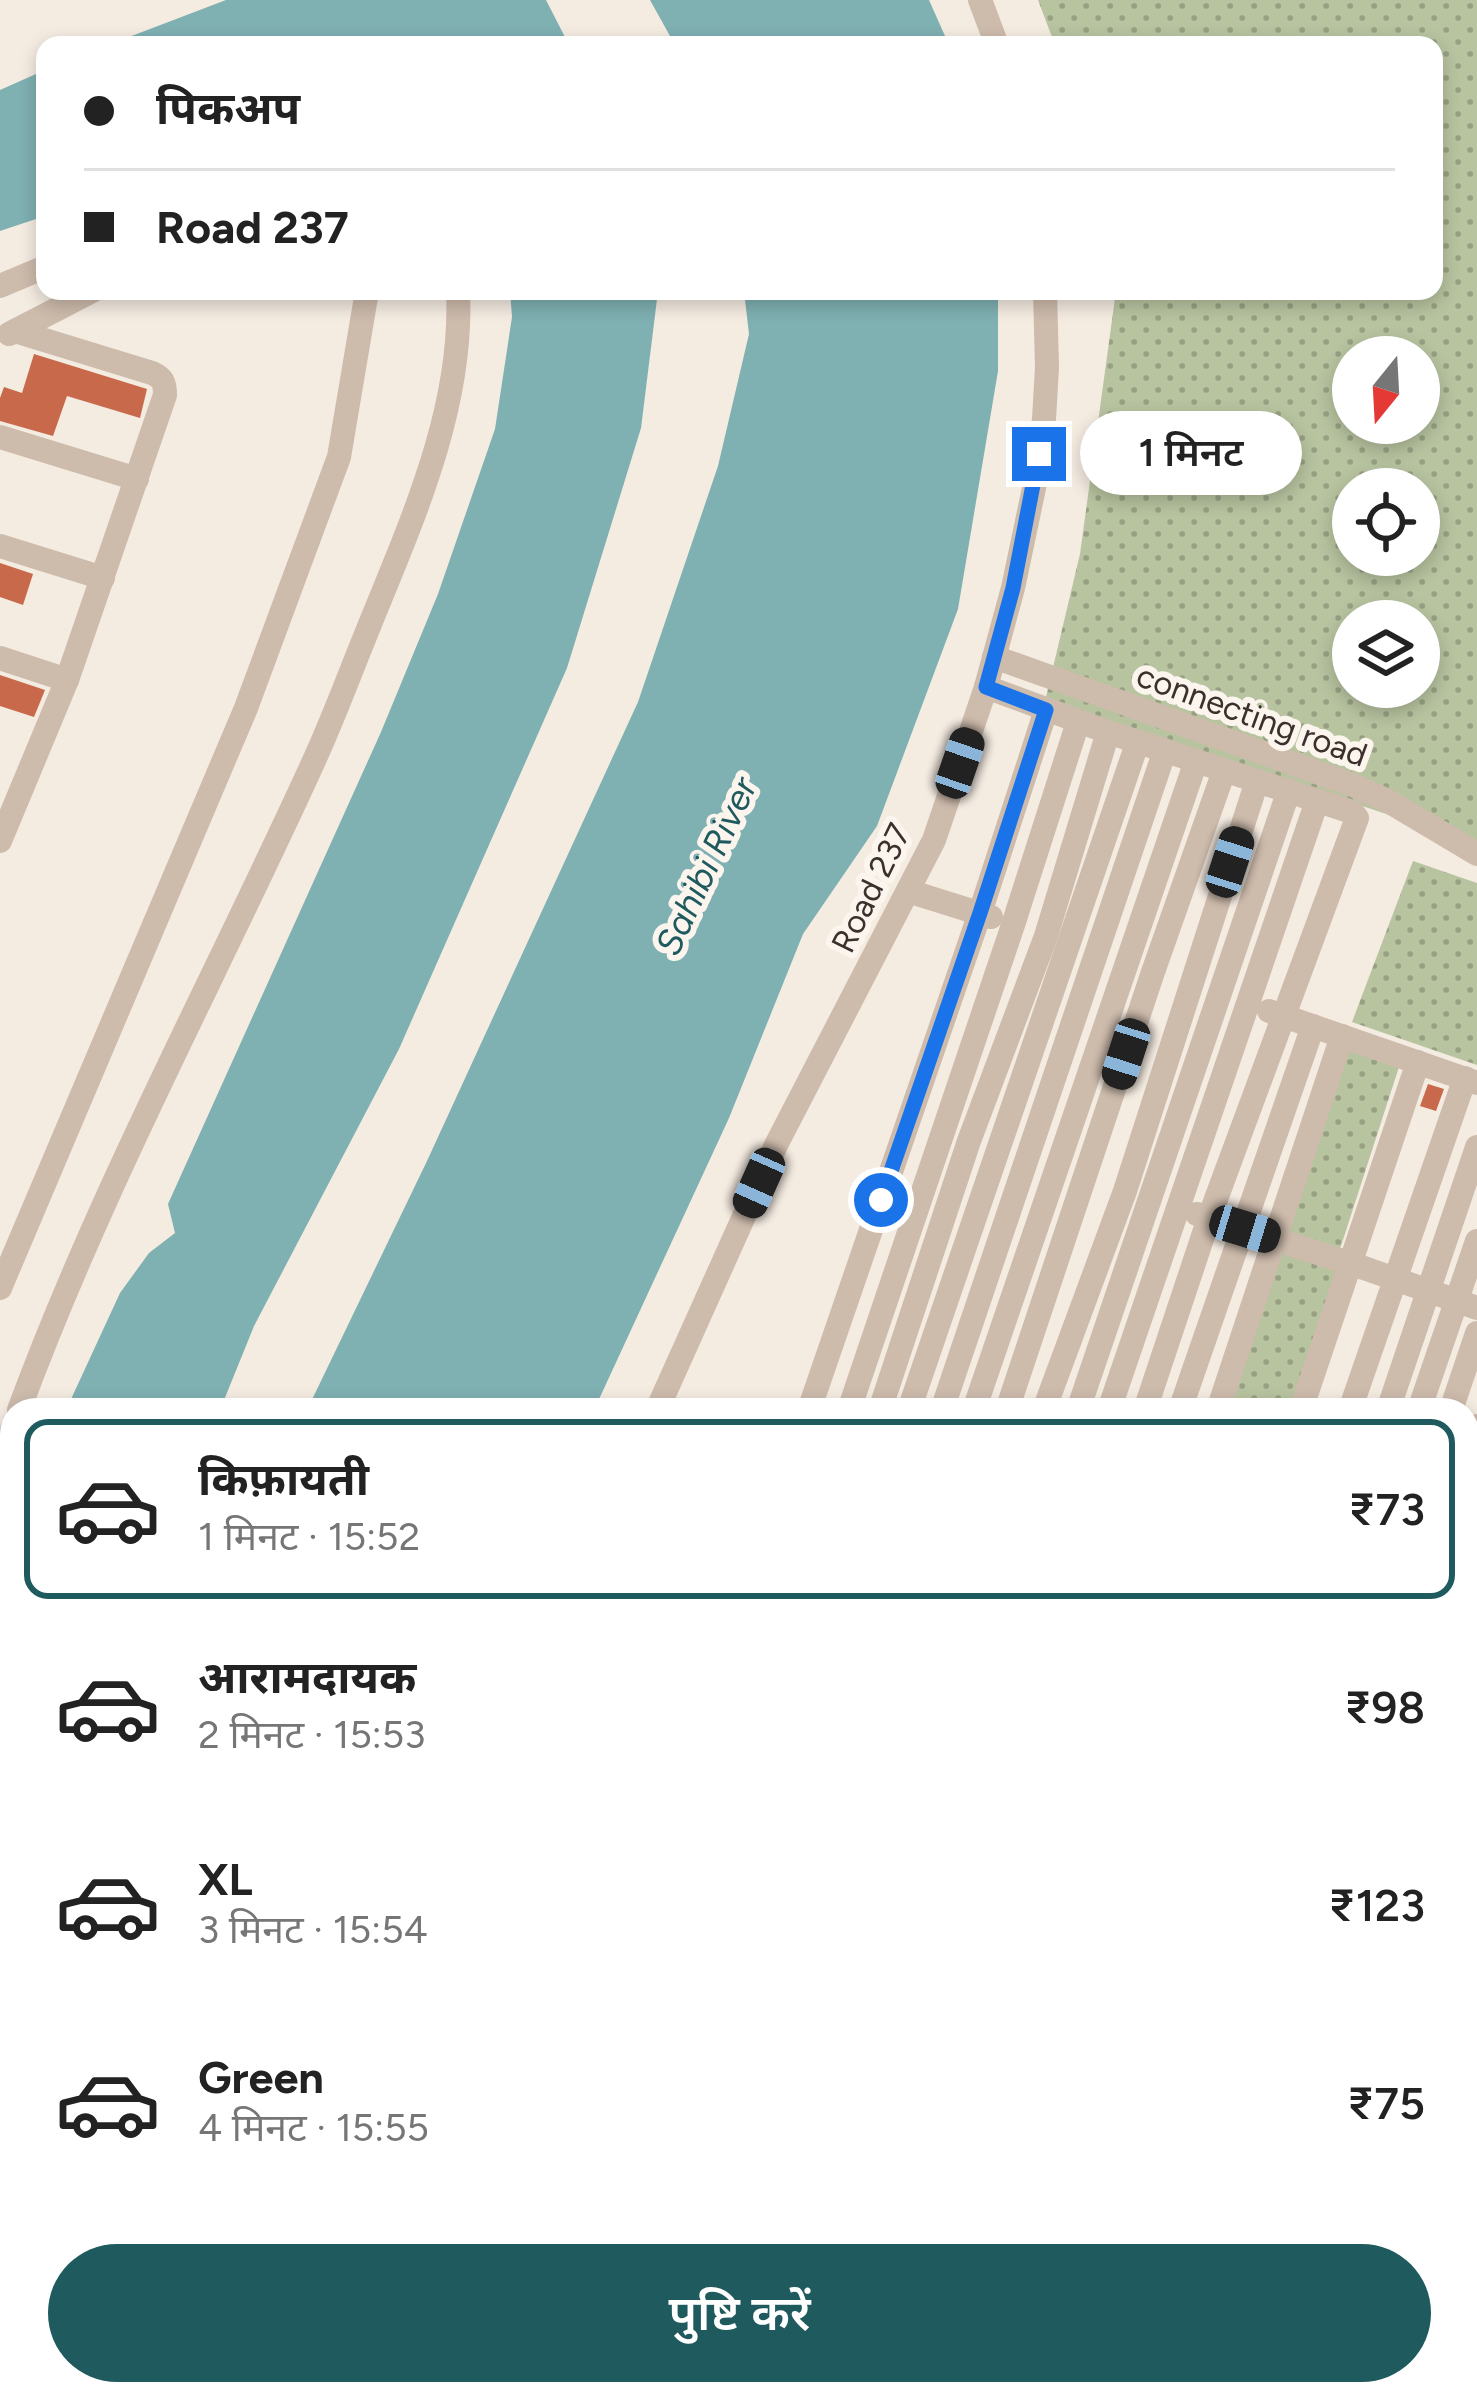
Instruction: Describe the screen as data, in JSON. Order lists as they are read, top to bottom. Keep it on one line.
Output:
{"streets":{"street":["connecting road","Road 237"]},"crossings":[["connecting road","Road 237"]],"water":["Sahibi River"],"north":"bottom","page":{"banner":["पिकअप","Road 237"],"bubble":"1 मिनट","list":[{"name":"किफ़ायती","note":"1 मिनट · 15:52","value":"₹73"},{"name":"आरामदायक","note":"2 मिनट · 15:53","value":"₹98"},{"name":"XL","note":"3 मिनट · 15:54","value":"₹123"},{"name":"Green","note":"4 मिनट · 15:55","value":"₹75"}],"buttons":"पुष्टि करें"}}
